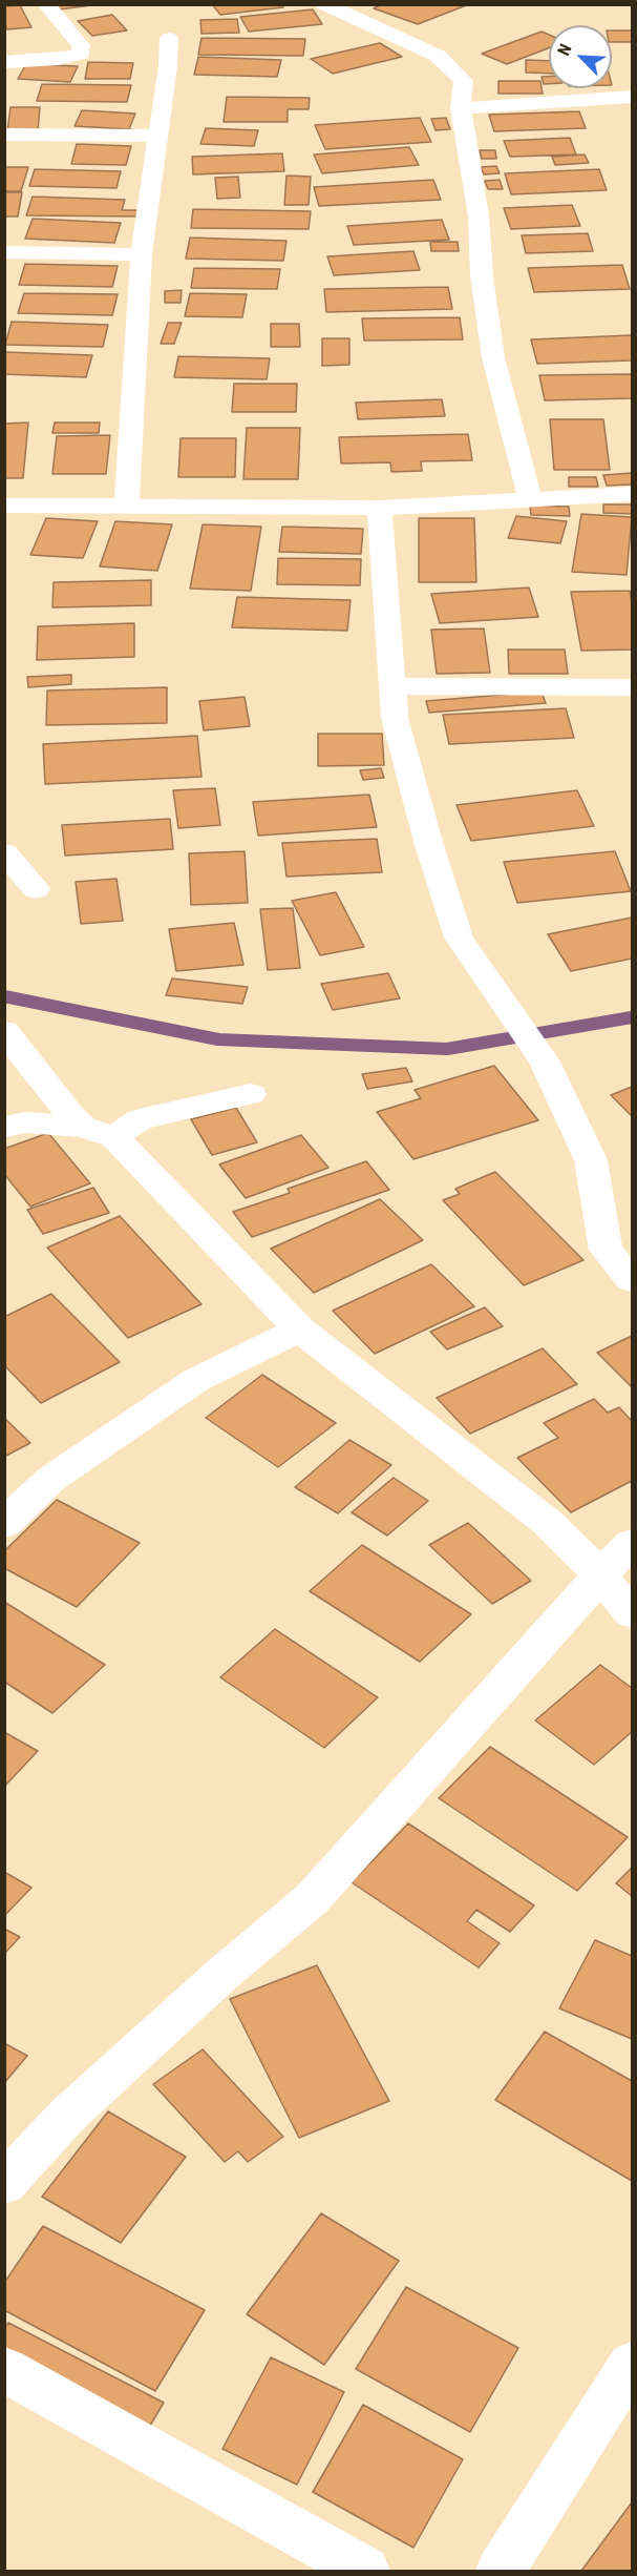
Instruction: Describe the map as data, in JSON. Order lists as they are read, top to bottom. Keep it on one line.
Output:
{"north":"top left"}
